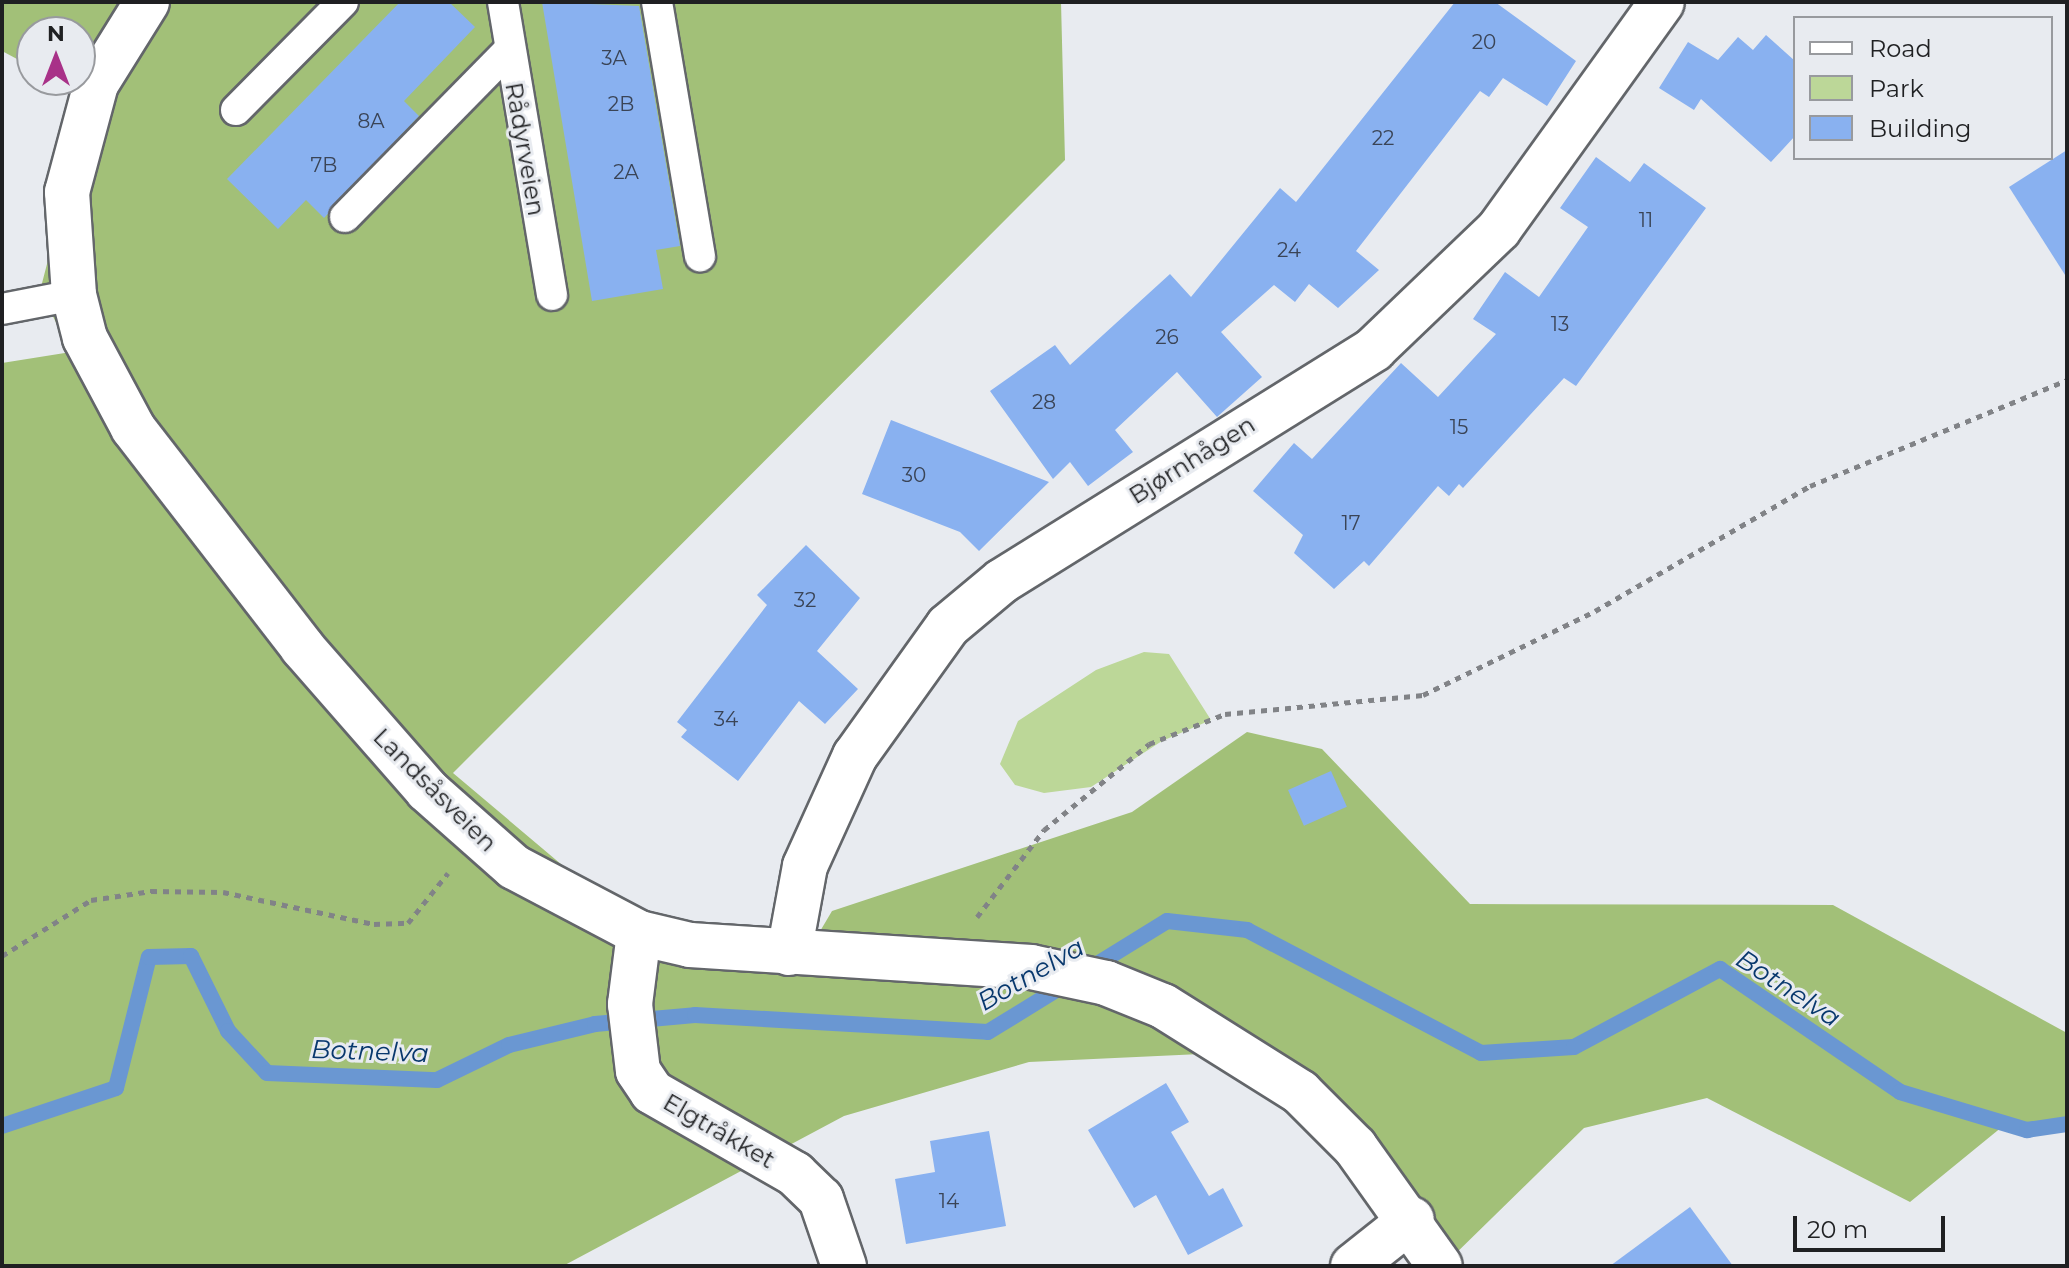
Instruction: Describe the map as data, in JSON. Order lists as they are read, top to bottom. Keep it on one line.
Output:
{"streets":{"street":["Bjørnhågen","Landsåsveien","Elgtråkket"],"lane":["Rådyrveien"]},"crossings":[["Bjørnhågen","Landsåsveien"],["Landsåsveien","Elgtråkket"]],"water":["Botnelva"],"house_numbers":["20","3A","2B","8A","22","7B","2A","11","24","13","26","28","15","30","17","32","34","14"],"legend":["Road","Park","Building"],"scale_bar":"20 m","north":"top"}
